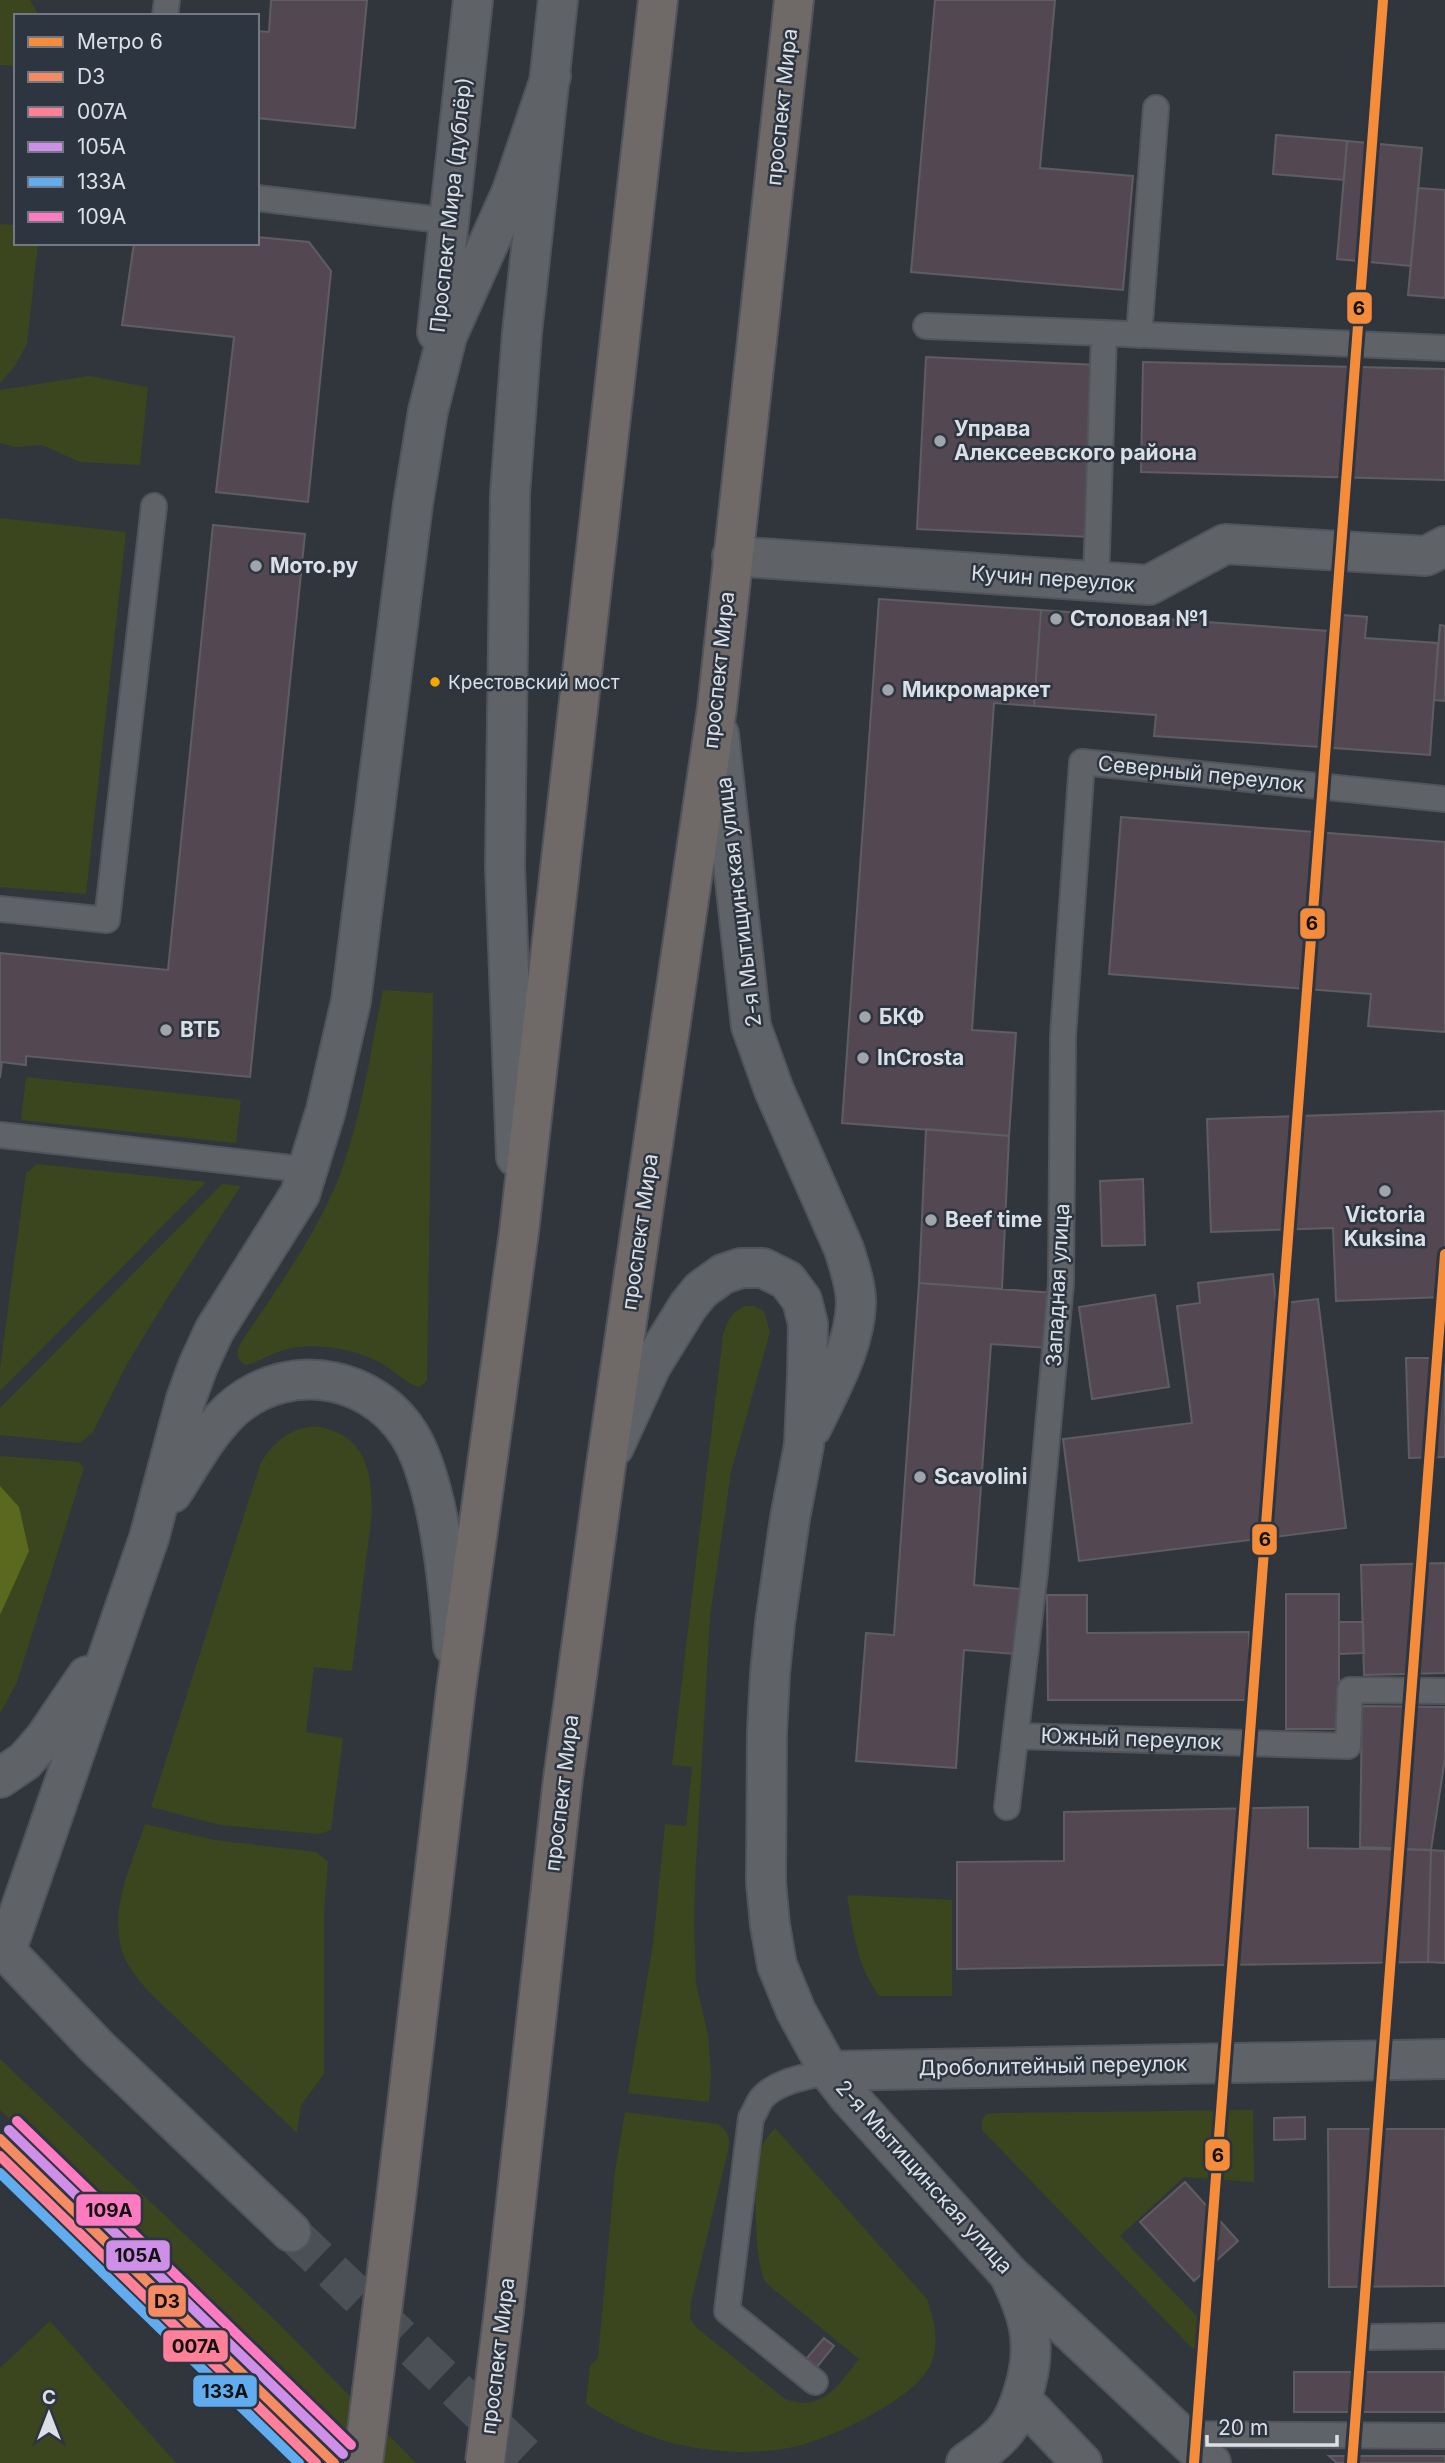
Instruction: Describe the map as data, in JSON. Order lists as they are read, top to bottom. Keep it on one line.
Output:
{"streets":{"main road":["проспект Мира"],"street":["Проспект Мира (дублёр)","Кучин переулок","2-я Мытищинская улица","Дроболитейный переулок"],"lane":["Северный переулок","Западная улица","Южный переулок"]},"crossings":[["проспект Мира","Кучин переулок"],["проспект Мира","2-я Мытищинская улица"],["Северный переулок","Западная улица"],["2-я Мытищинская улица","Дроболитейный переулок"],["Западная улица","Южный переулок"]],"places":["Управа Алексеевского района","Мото.ру","Столовая №1","Крестовский мост","Микромаркет","БКФ","ВТБ","InCrosta","Victoria Kuksina","Beef time","Scavolini"],"lines":["metro line 6","transit line 109А","transit line 105А","transit line D3","transit line 007А","transit line 133А"],"legend":["Метро 6","D3","007А","105А","133А","109А"],"scale_bar":"20 m","north":"top"}
